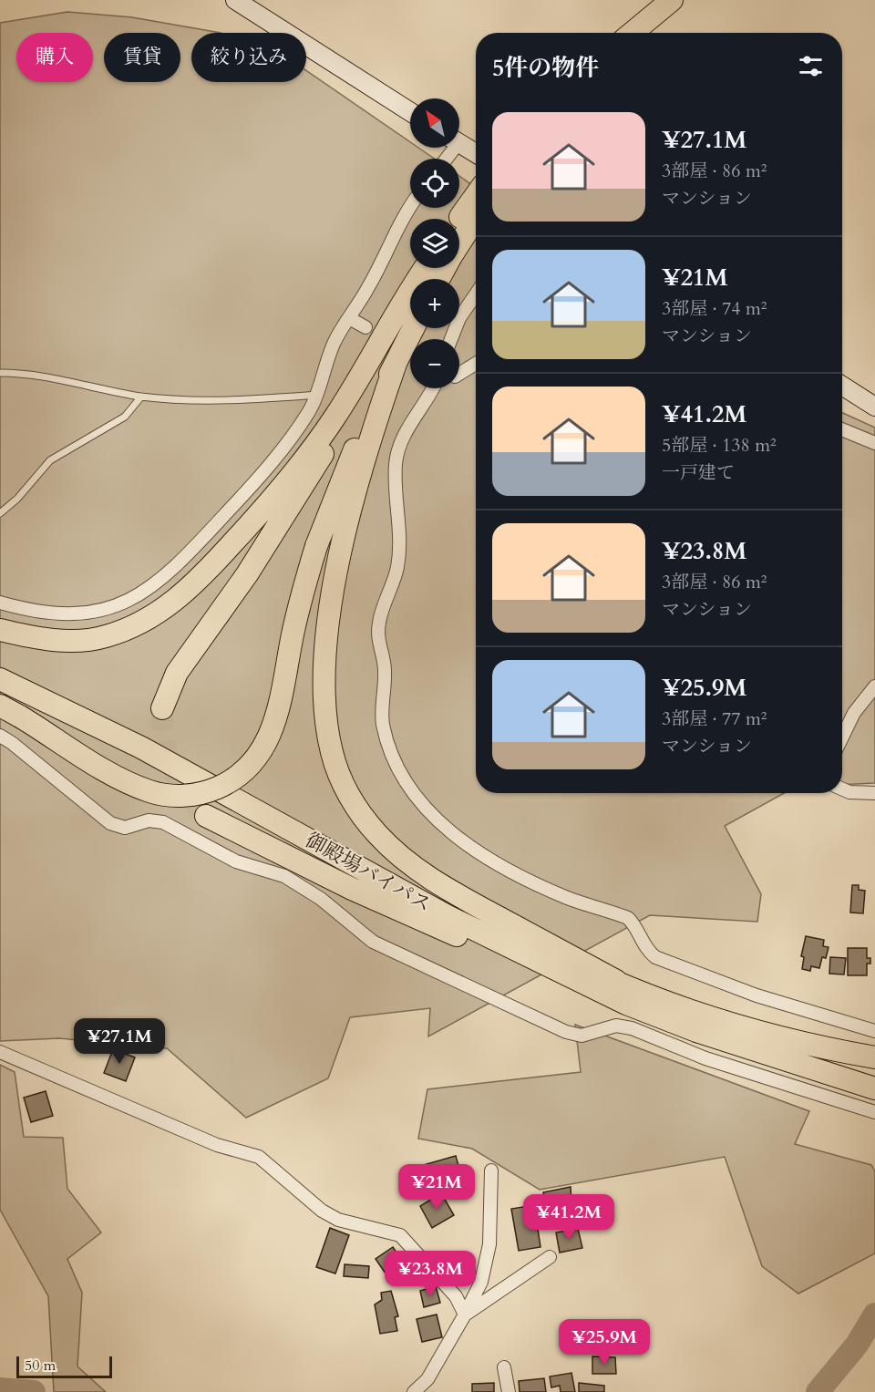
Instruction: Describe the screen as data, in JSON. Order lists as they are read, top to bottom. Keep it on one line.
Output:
{"streets":{"highway":["御殿場バイパス"]},"scale_bar":"50 m","north":"top left","page":{"chip":["購入","賃貸","絞り込み"],"heading":"5件の物件","map_buttons":["+","−"],"list":[{"name":"¥27.1M","note":"3部屋 · 86 m² · マンション"},{"name":"¥21M","note":"3部屋 · 74 m² · マンション"},{"name":"¥41.2M","note":"5部屋 · 138 m² · 一戸建て"},{"name":"¥23.8M","note":"3部屋 · 86 m² · マンション"},{"name":"¥25.9M","note":"3部屋 · 77 m² · マンション"}],"price":["¥27.1M","¥21M","¥41.2M","¥23.8M","¥25.9M"],"scale":"50 m"}}
